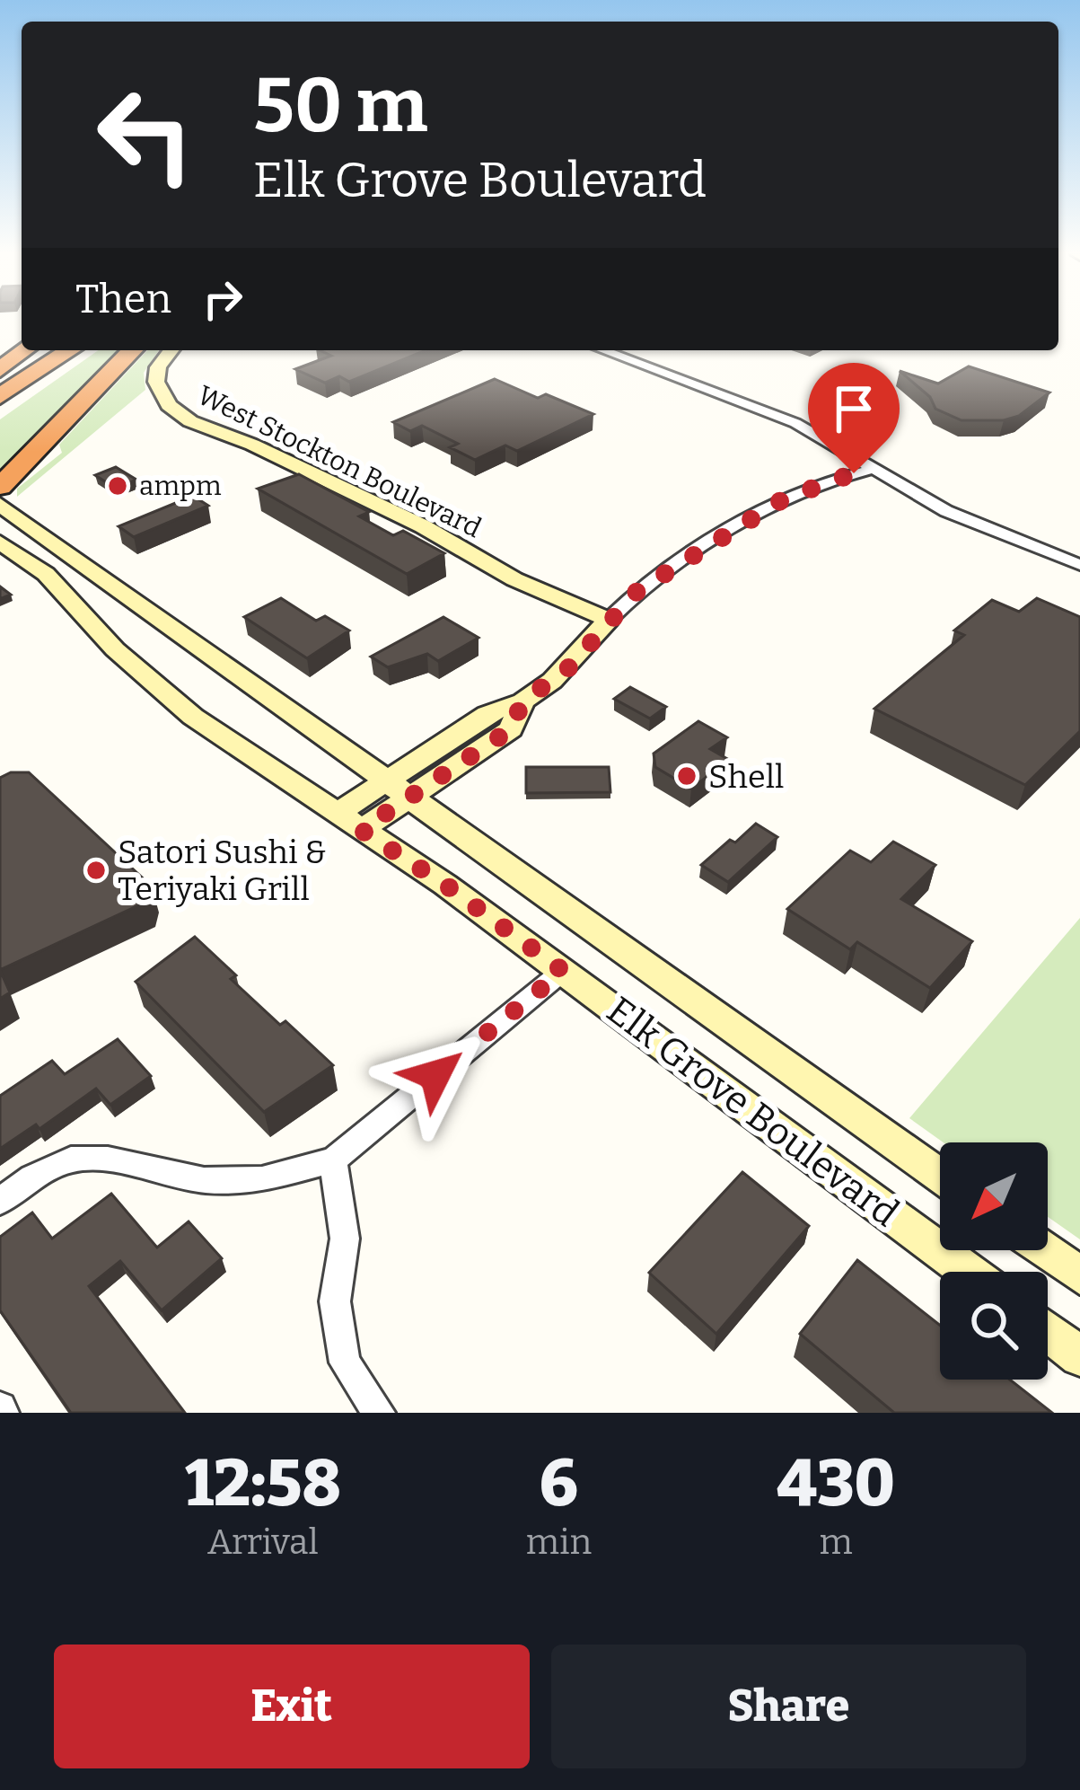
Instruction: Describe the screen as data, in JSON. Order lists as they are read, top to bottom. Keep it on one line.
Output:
{"streets":{"main road":["West Stockton Boulevard","Elk Grove Boulevard"]},"places":["ampm","Shell","Satori Sushi & Teriyaki Grill"],"north":"bottom left","page":{"turn":["50 m","Elk Grove Boulevard"],"then":"Then","eta":["12:58","Arrival","6","min","430","m"],"buttons":["Exit","Share"]}}
